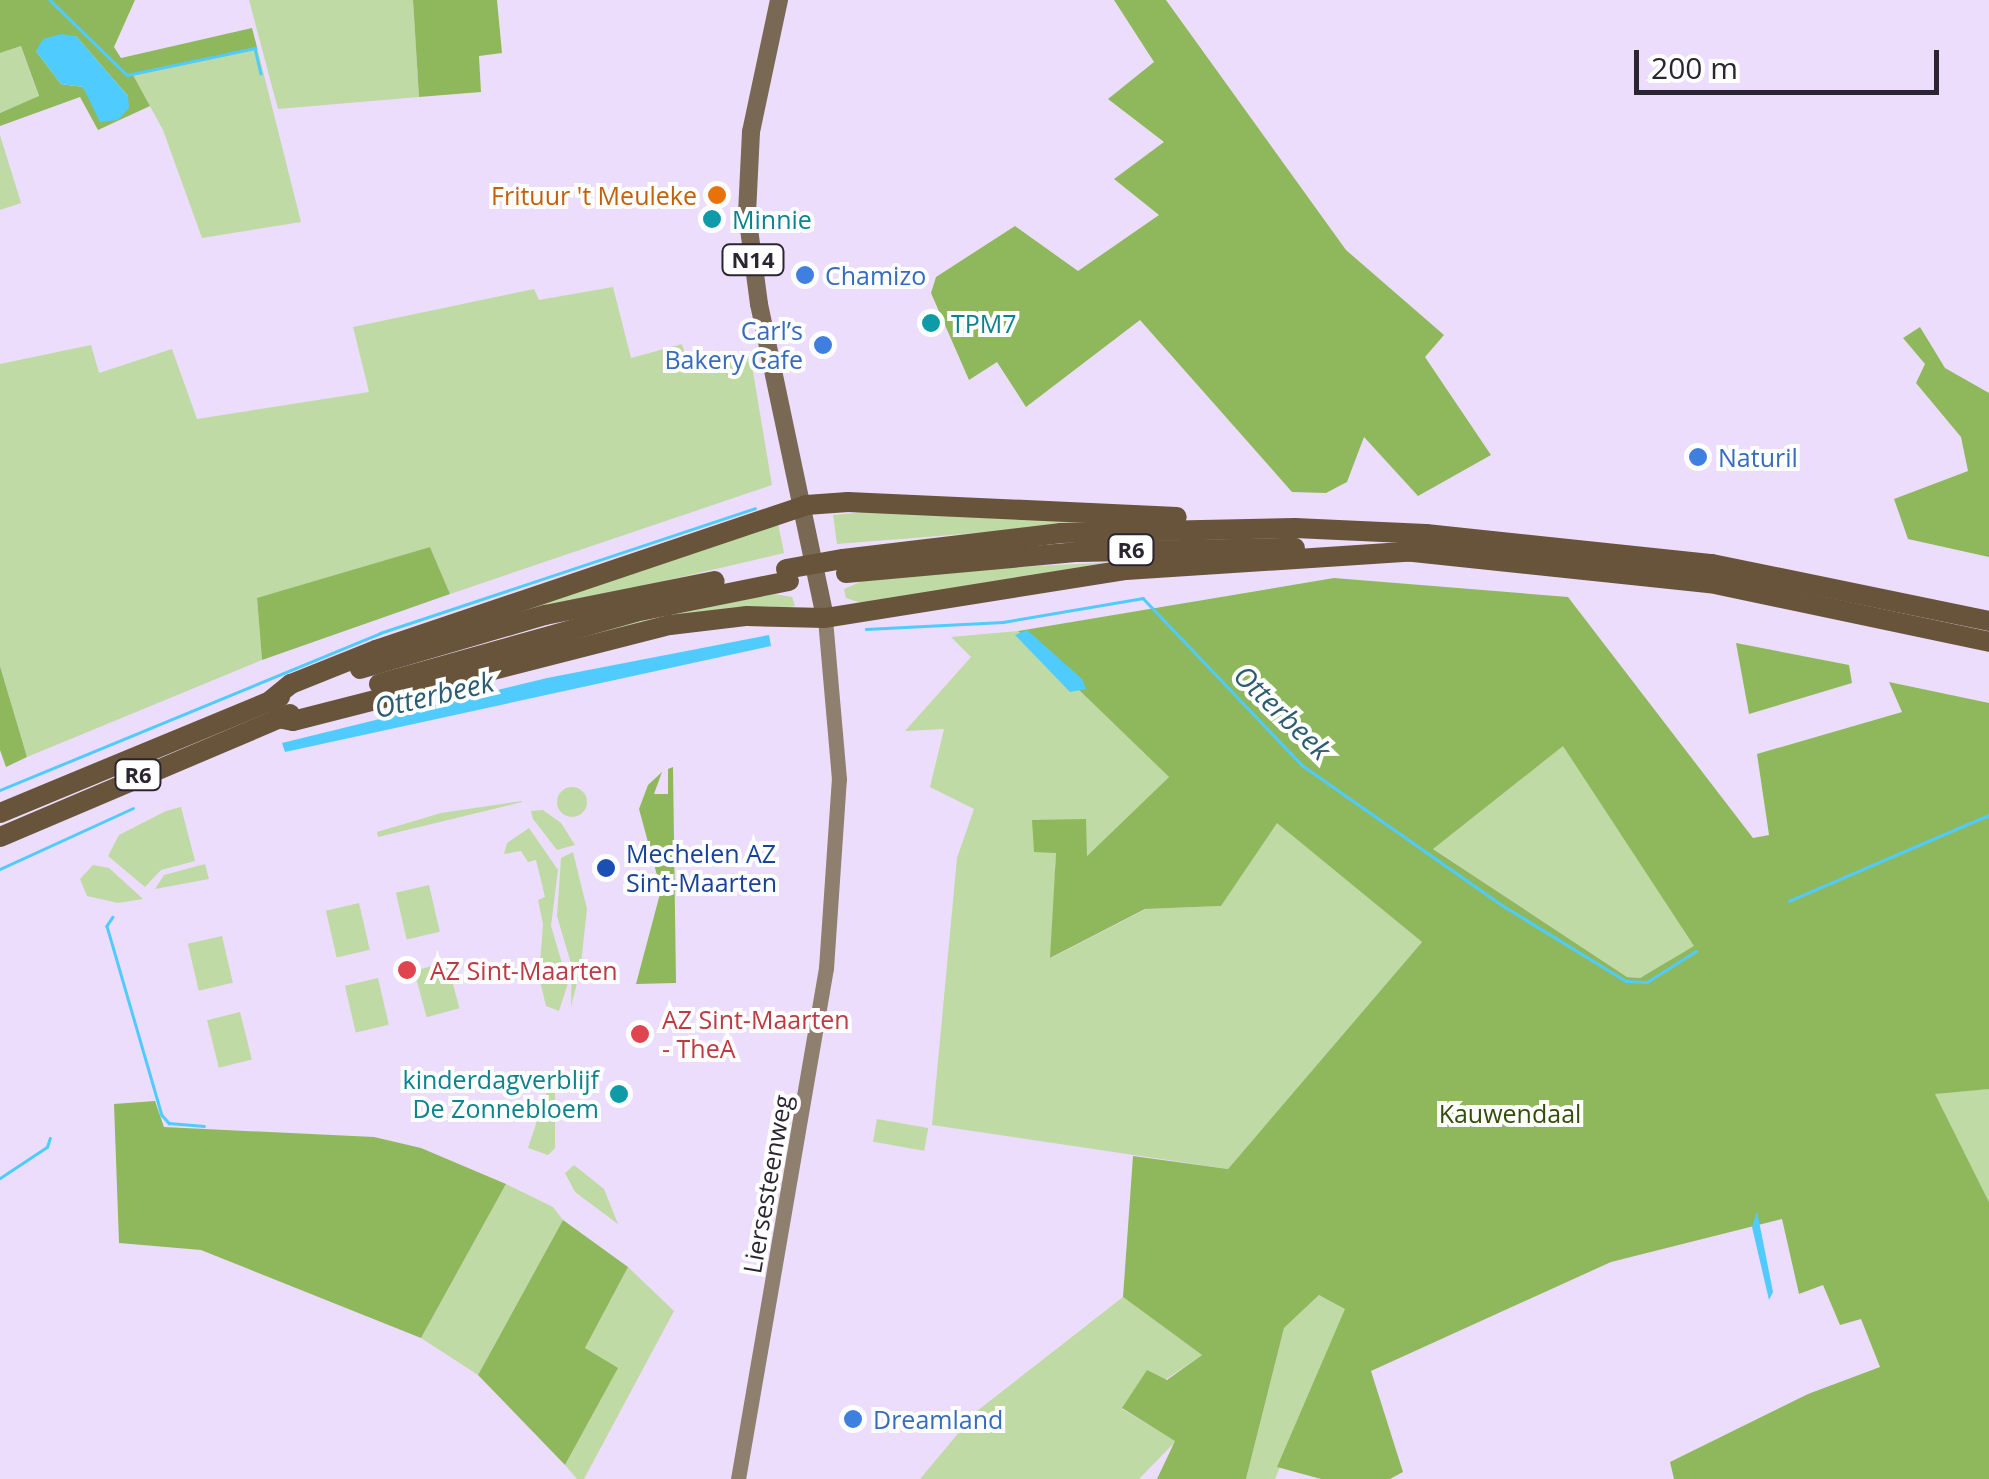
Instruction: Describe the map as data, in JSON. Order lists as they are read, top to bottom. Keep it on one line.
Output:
{"streets":{"highway":["R6"],"main road":["N14","Liersesteenweg"]},"crossings":[["N14","Liersesteenweg"]],"water":["Otterbeek"],"parks":["Kauwendaal"],"places":["Frituur 't Meuleke","Minnie","Chamizo","TPM7","Carl’s Bakery Cafe","Naturil","Mechelen AZ Sint-Maarten","AZ Sint-Maarten","AZ Sint-Maarten - TheA","kinderdagverblijf De Zonnebloem","Dreamland"],"scale_bar":"200 m"}
